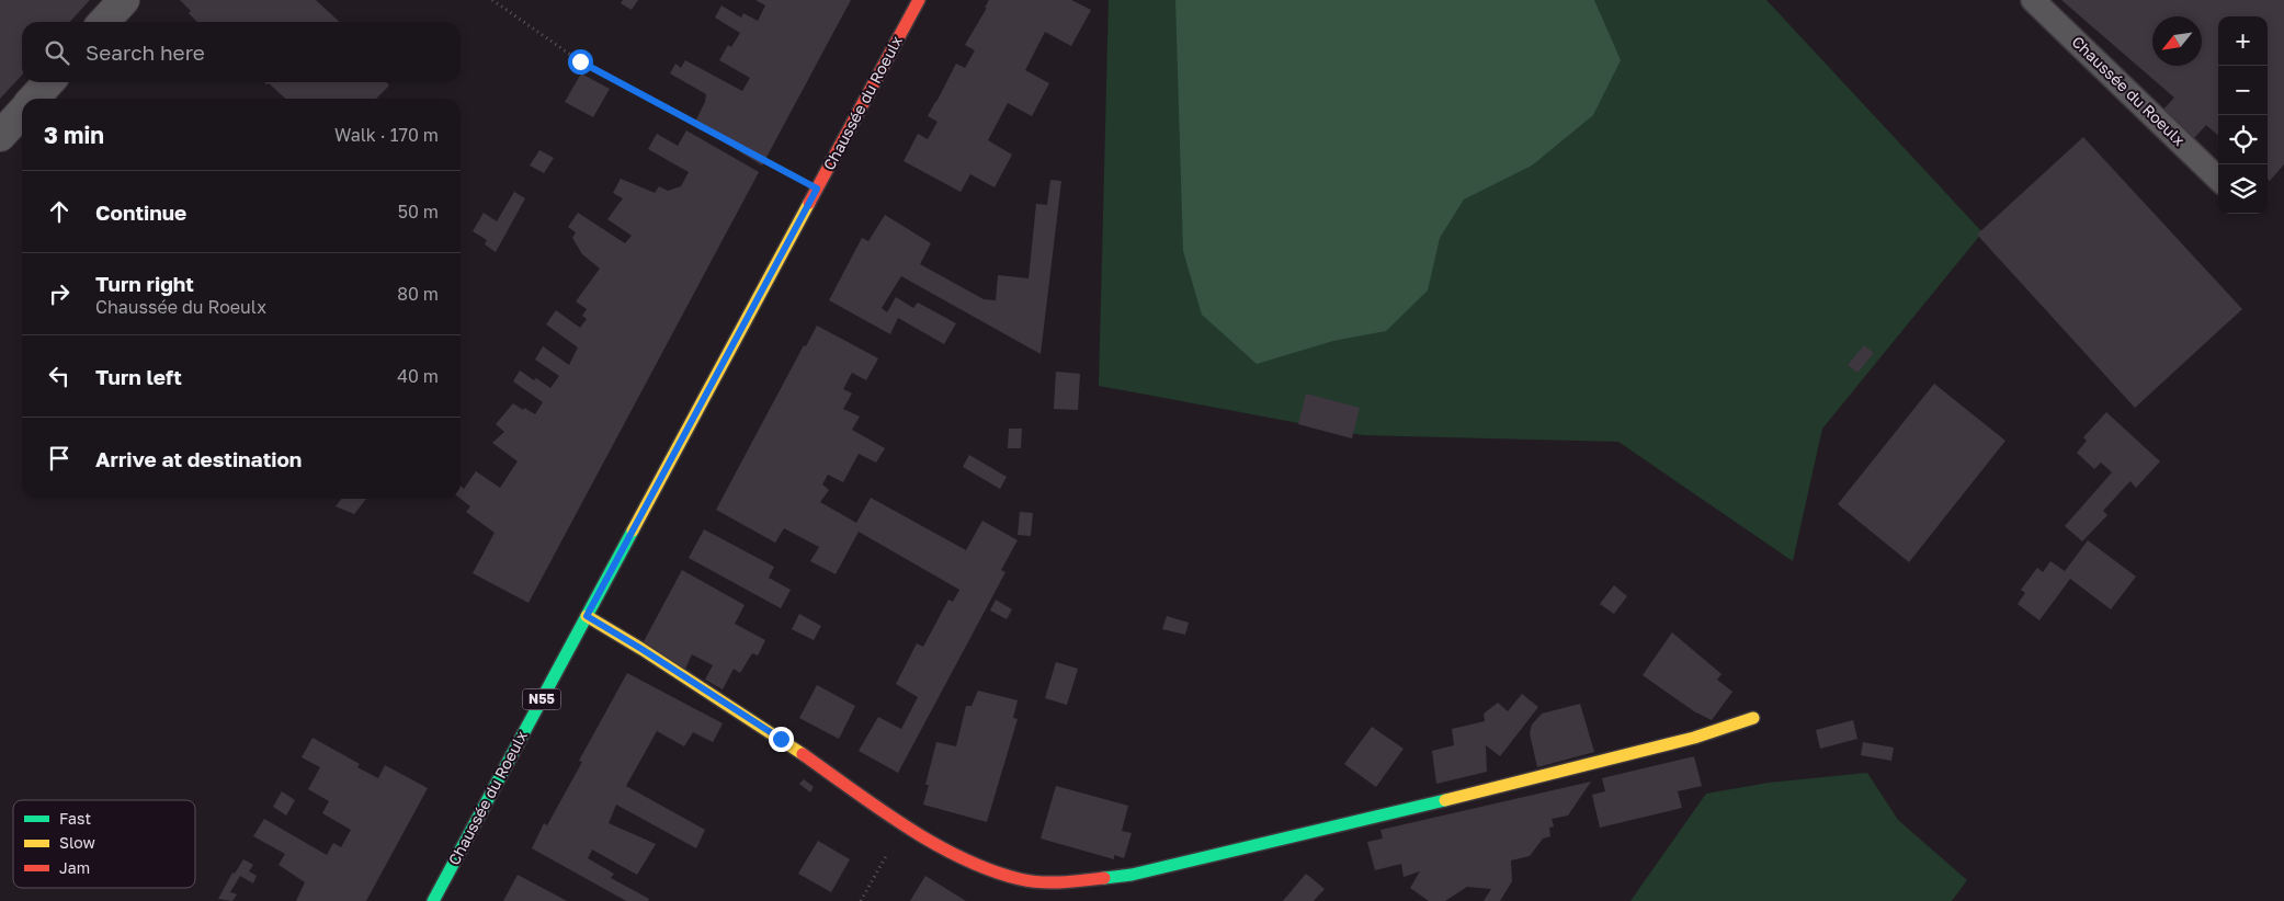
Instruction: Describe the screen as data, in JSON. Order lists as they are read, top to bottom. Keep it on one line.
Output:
{"streets":{"street":["Chaussée du Roeulx","N55"]},"legend":["Fast","Slow","Jam"],"north":"bottom left","page":{"map_buttons":["+","−"],"search":"Search here","heading":["3 min","Walk · 170 m"],"list":[["Continue","50 m"],["Turn right","Chaussée du Roeulx","80 m"],["Turn left","40 m"],"Arrive at destination"]}}
